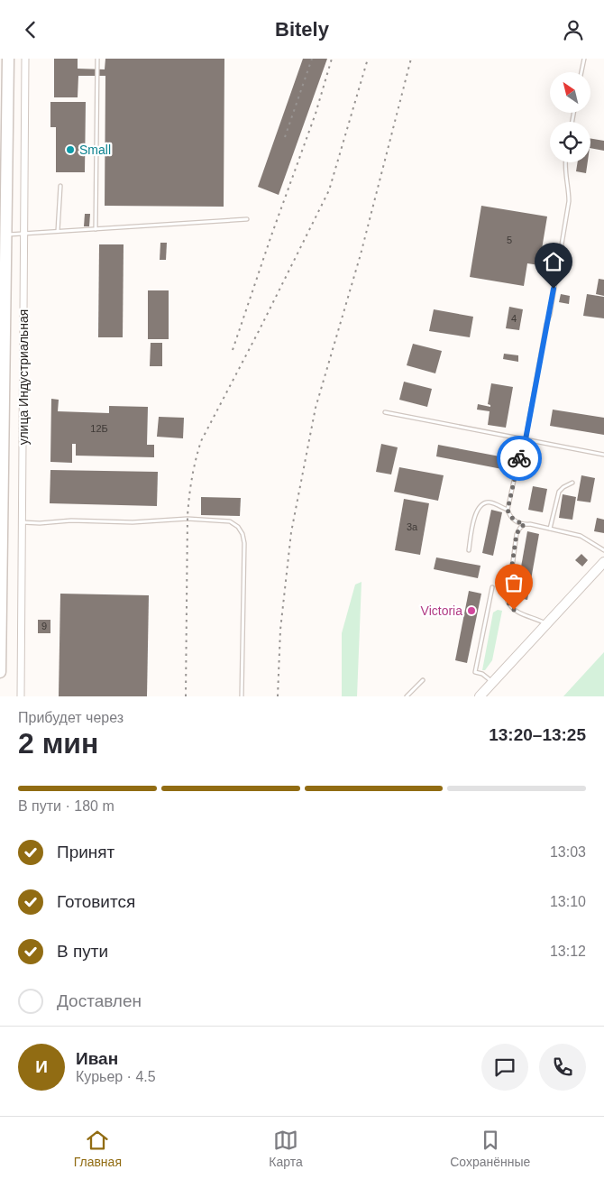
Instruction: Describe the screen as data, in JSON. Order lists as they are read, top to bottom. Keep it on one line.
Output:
{"streets":{"street":["улица Индустриальная"]},"places":["Small","Victoria"],"house_numbers":["5","4","12Б","3а","9"],"north":"top left","page":{"header":"Bitely","heading":["2 мин","Прибудет через","13:20–13:25"],"panel":["Иван","Курьер · 4.5"],"bar":"В пути · 180 m","list":[["Принят","13:03"],["Готовится","13:10"],["В пути","13:12"],"Доставлен"],"round":"И","tabs":["Главная","Карта","Сохранённые"]}}
